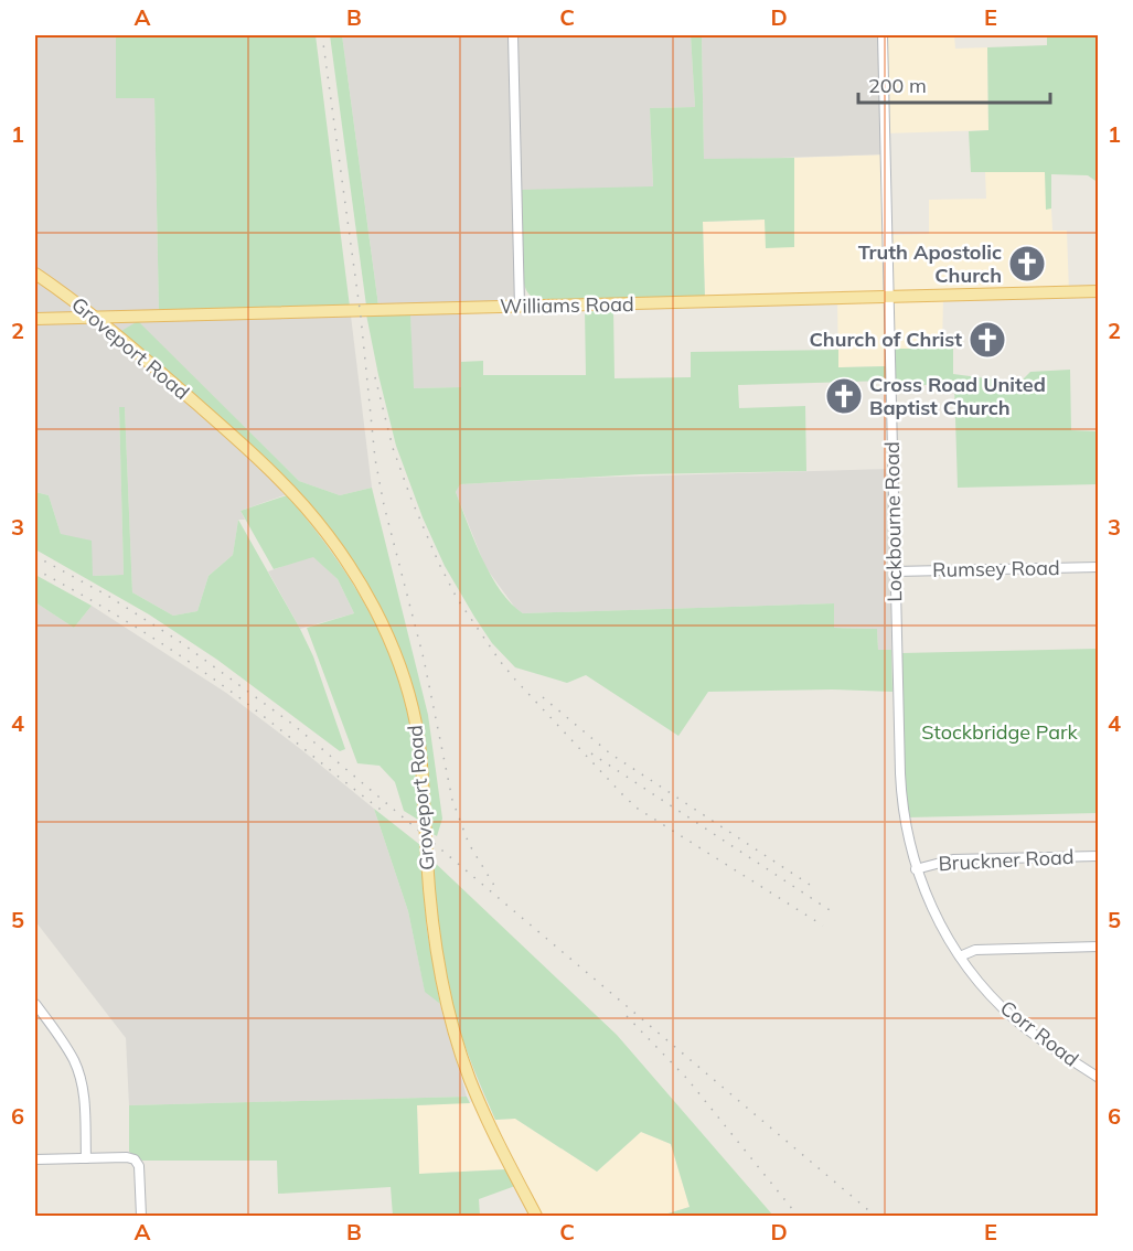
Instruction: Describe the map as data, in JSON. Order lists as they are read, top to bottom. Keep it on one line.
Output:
{"streets":{"main road":["Williams Road","Groveport Road"],"street":["Lockbourne Road","Rumsey Road","Bruckner Road","Corr Road"]},"crossings":[["Williams Road","Groveport Road"],["Williams Road","Lockbourne Road"],["Lockbourne Road","Rumsey Road"],["Lockbourne Road","Bruckner Road"],["Lockbourne Road","Corr Road"]],"parks":["Stockbridge Park"],"places":{"church":["Truth Apostolic Church","Church of Christ","Cross Road United Baptist Church"]},"scale_bar":"200 m","grid":{"columns":["A","B","C","D","E"],"rows":["1","2","3","4","5","6"]}}
